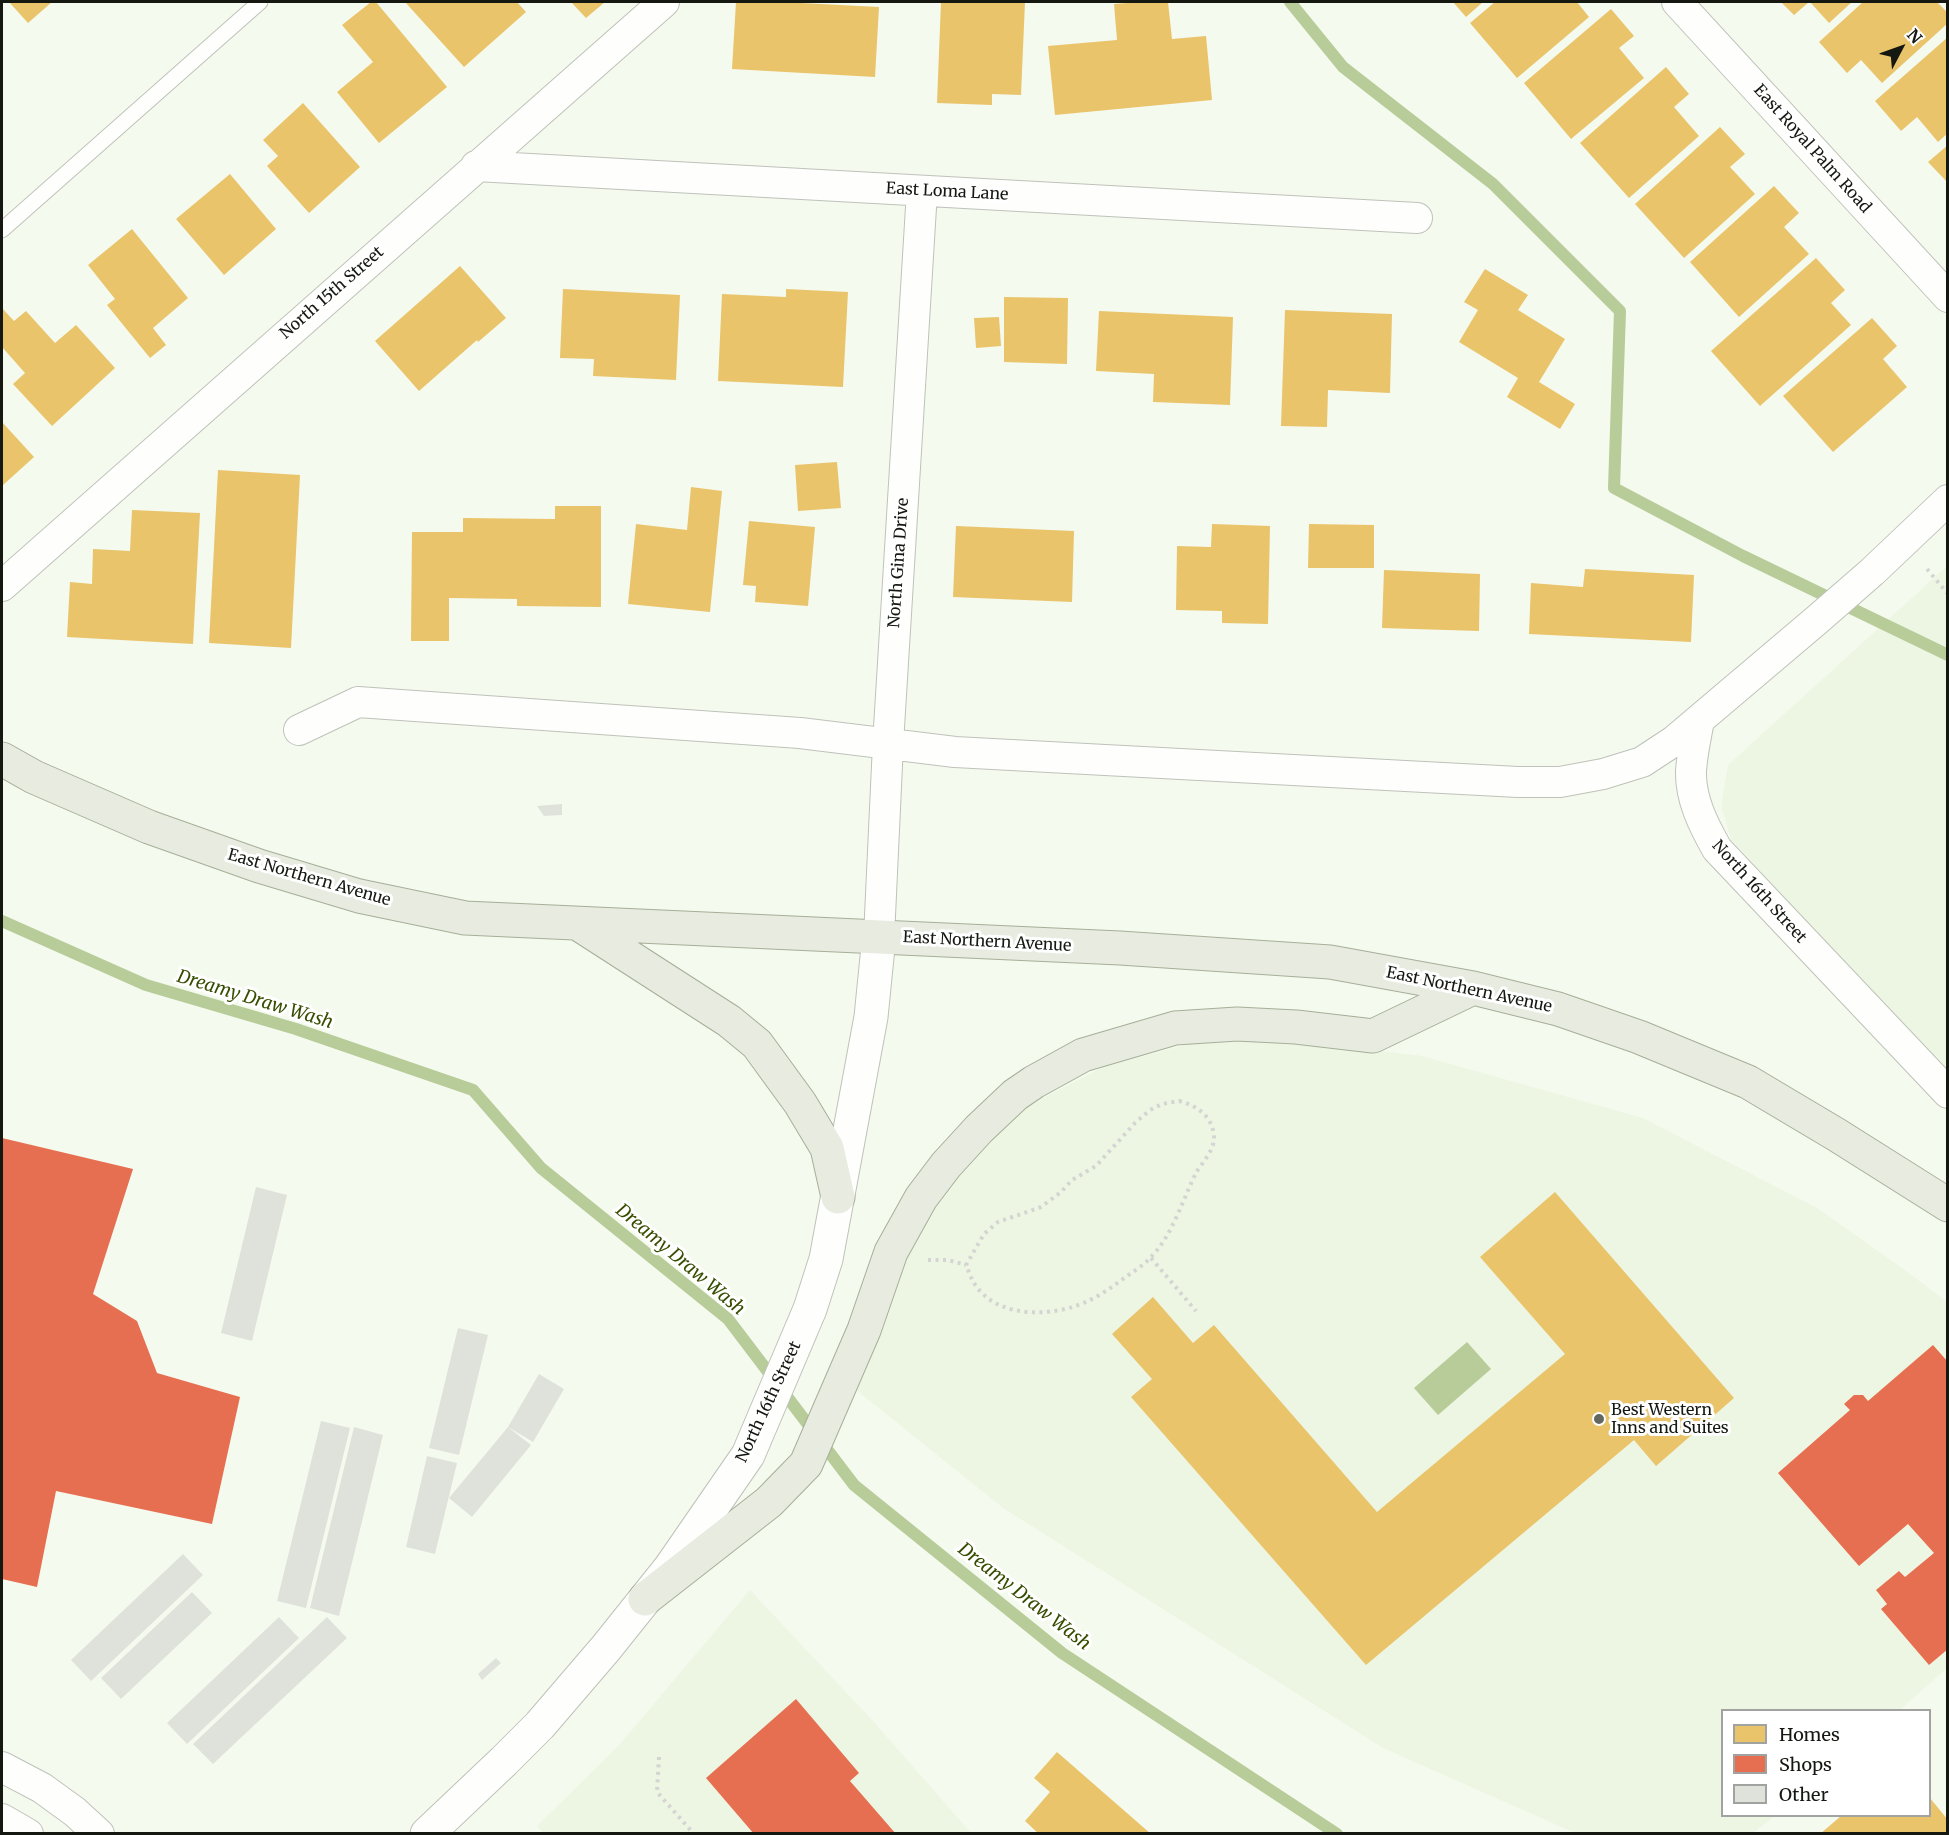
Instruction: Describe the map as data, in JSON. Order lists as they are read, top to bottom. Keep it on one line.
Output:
{"streets":{"main road":["East Northern Avenue","North 16th Street"],"street":["East Royal Palm Road","East Loma Lane","North 15th Street","North Gina Drive"]},"crossings":[["East Loma Lane","North 15th Street"],["East Loma Lane","North Gina Drive"],["North Gina Drive","East Northern Avenue"],["North Gina Drive","North 16th Street"],["East Northern Avenue","North 16th Street"]],"water":["Dreamy Draw Wash"],"places":["Best Western Inns and Suites"],"legend":["Homes","Shops","Other"],"north":"top right"}
